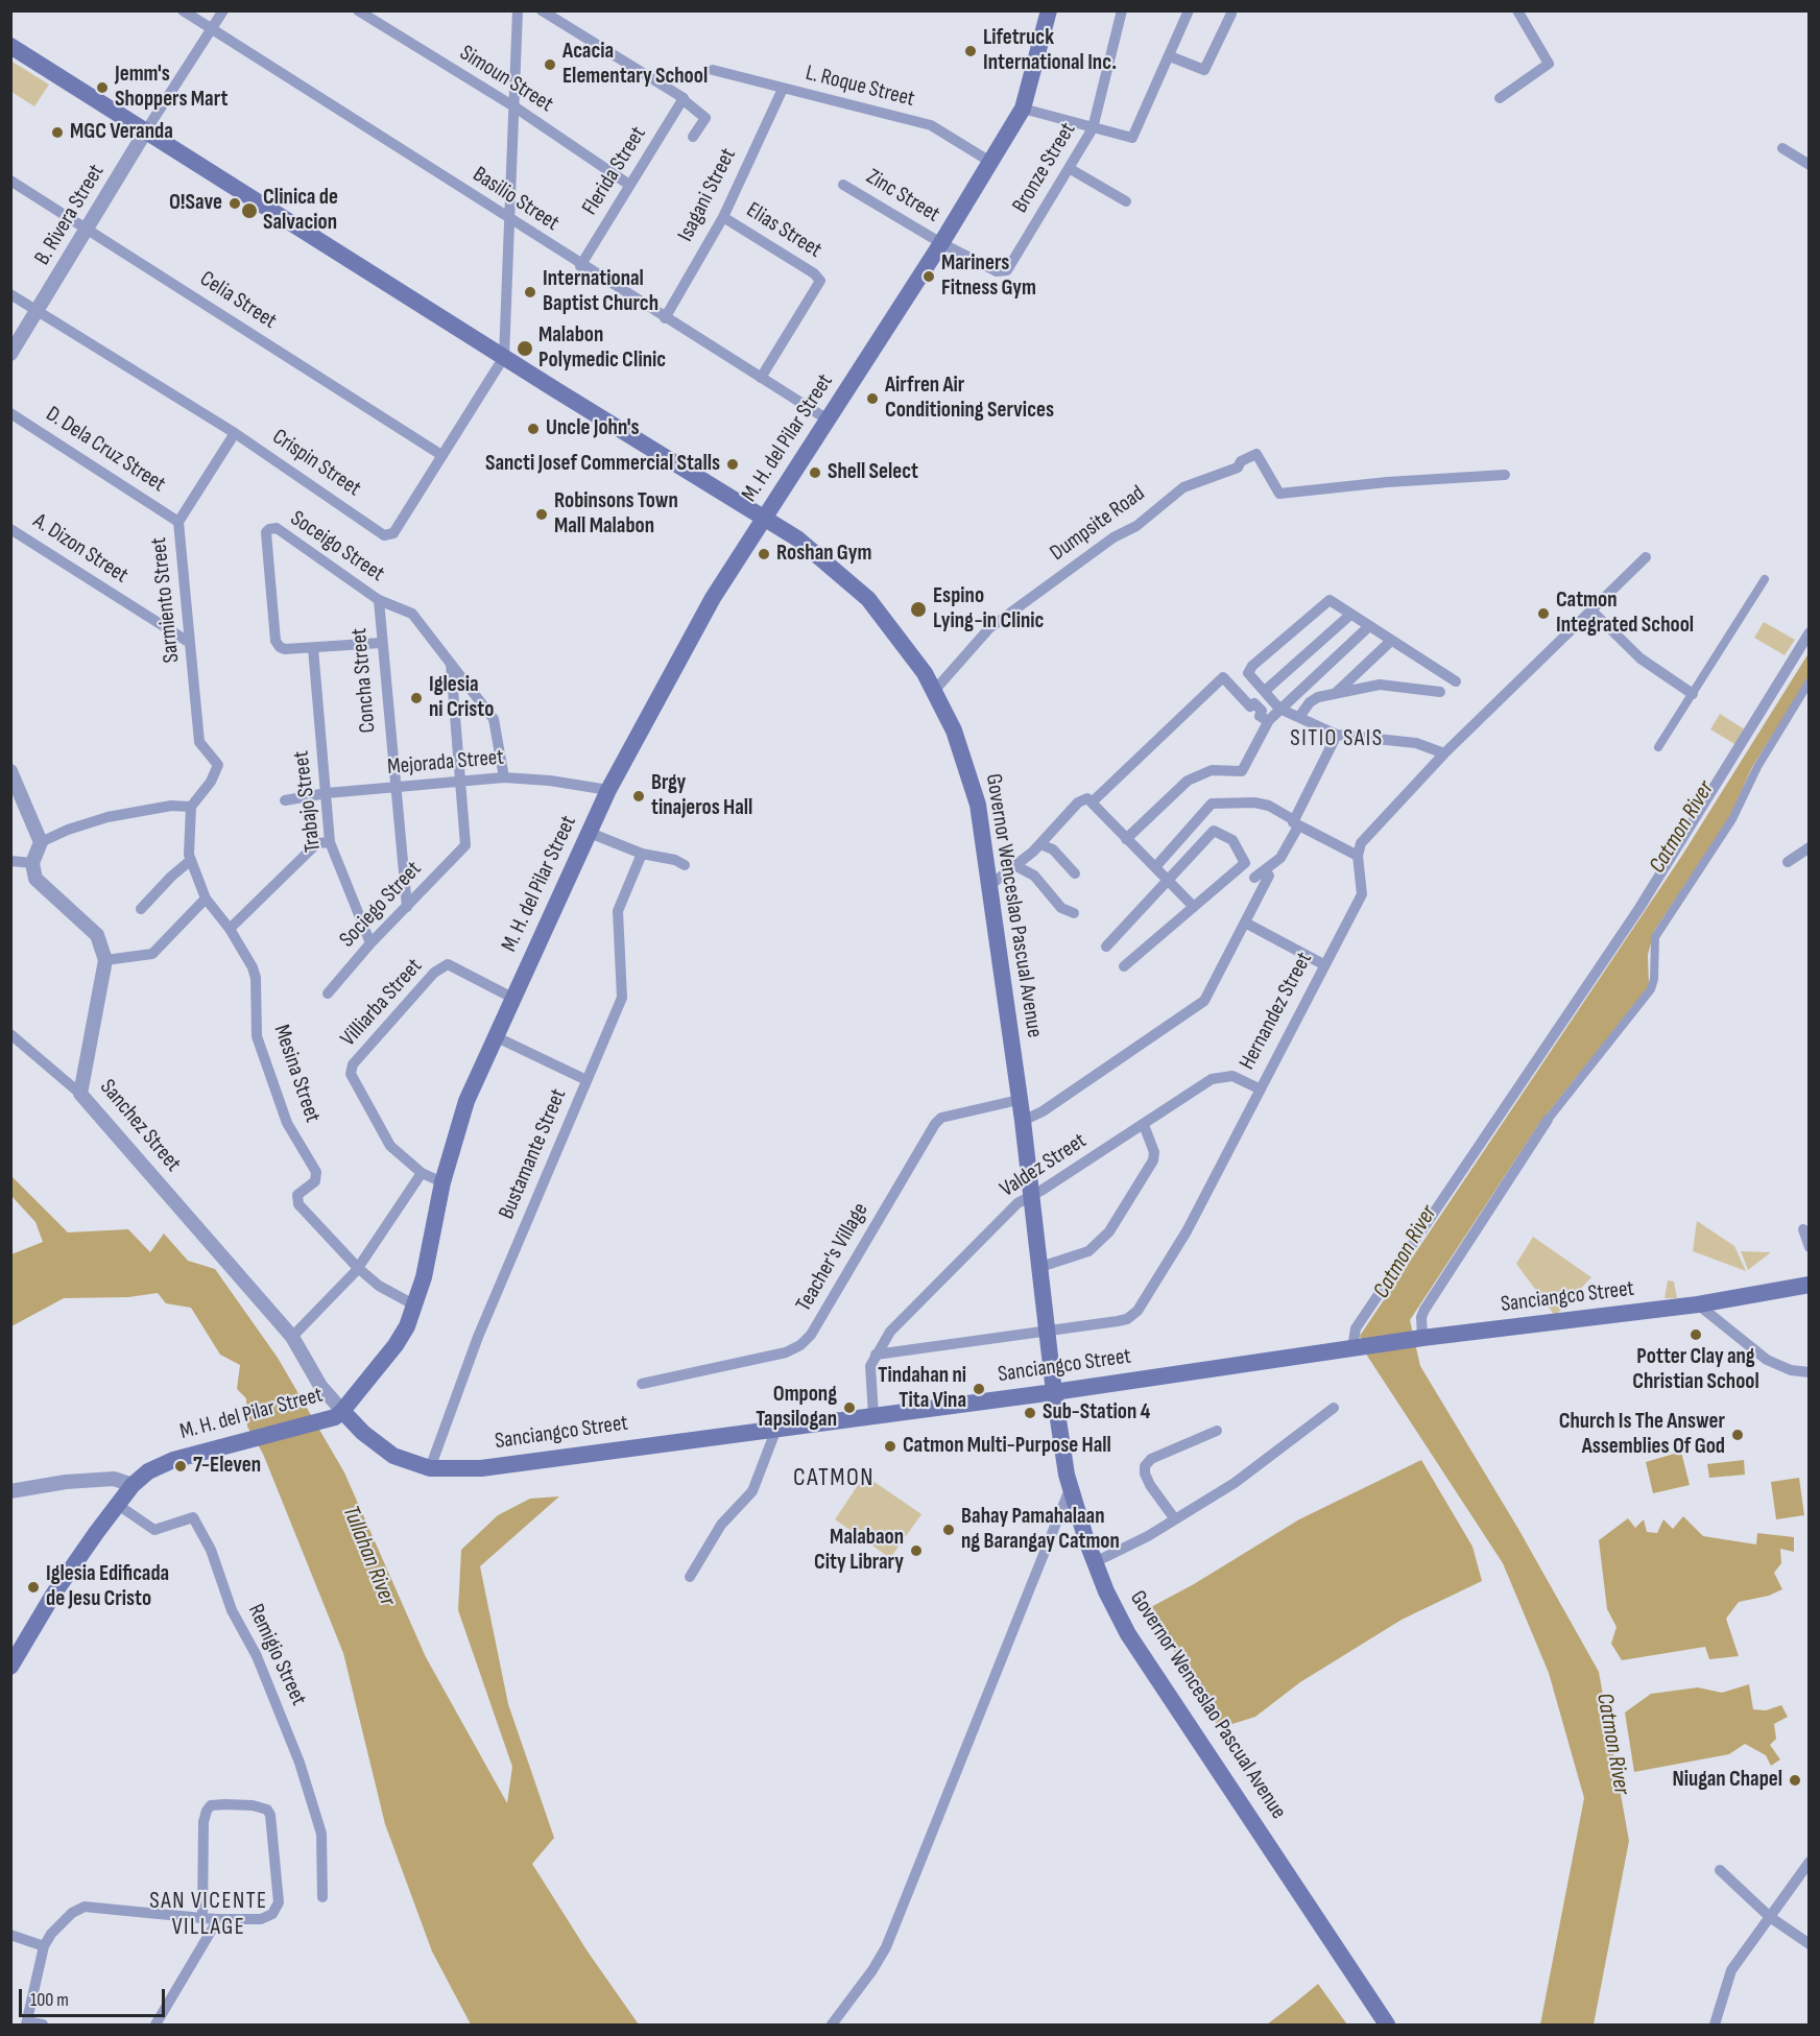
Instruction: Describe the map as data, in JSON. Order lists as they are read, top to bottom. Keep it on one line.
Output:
{"streets":{"main road":["M. H. del Pilar Street","Governor Wenceslao Pascual Avenue","Sanciangco Street"],"street":["Simoun Street","L. Roque Street","Bronze Street","Flerida Street","Isagani Street","Zinc Street","Basilio Street","B. Rivera Street","Elias Street","Celia Street","D. Dela Cruz Street","Crispin Street","Dumpsite Road","Soceigo Street","A. Dizon Street","Sarmiento Street","Concha Street","Mejorada Street","Trabajo Street","Sociego Street","Villiarba Street","Hernandez Street","Mesina Street","Sanchez Street","Bustamante Street","Valdez Street","Teacher's Village","Remigio Street"]},"crossings":[["Simoun Street","Flerida Street"],["L. Roque Street","Isagani Street"],["L. Roque Street","M. H. del Pilar Street"],["Bronze Street","Zinc Street"],["Bronze Street","M. H. del Pilar Street"],["Flerida Street","Basilio Street"],["Isagani Street","Basilio Street"],["Isagani Street","Elias Street"],["Zinc Street","M. H. del Pilar Street"],["Basilio Street","Elias Street"],["Basilio Street","M. H. del Pilar Street"],["B. Rivera Street","Celia Street"],["B. Rivera Street","Crispin Street"],["B. Rivera Street","Governor Wenceslao Pascual Avenue"],["Celia Street","Crispin Street"],["M. H. del Pilar Street","Mejorada Street"],["M. H. del Pilar Street","Governor Wenceslao Pascual Avenue"],["M. H. del Pilar Street","Villiarba Street"],["M. H. del Pilar Street","Mesina Street"],["M. H. del Pilar Street","Sanchez Street"],["M. H. del Pilar Street","Sanciangco Street"],["M. H. del Pilar Street","Remigio Street"],["D. Dela Cruz Street","Sarmiento Street"],["Crispin Street","Sarmiento Street"],["Crispin Street","Governor Wenceslao Pascual Avenue"],["Dumpsite Road","Governor Wenceslao Pascual Avenue"],["Soceigo Street","Concha Street"],["Soceigo Street","Mejorada Street"],["Soceigo Street","Trabajo Street"],["A. Dizon Street","Sarmiento Street"],["Sarmiento Street","Mesina Street"],["Concha Street","Mejorada Street"],["Concha Street","Sociego Street"],["Mejorada Street","Trabajo Street"],["Mejorada Street","Sociego Street"],["Trabajo Street","Sociego Street"],["Governor Wenceslao Pascual Avenue","Hernandez Street"],["Governor Wenceslao Pascual Avenue","Valdez Street"],["Governor Wenceslao Pascual Avenue","Teacher's Village"],["Governor Wenceslao Pascual Avenue","Sanciangco Street"],["Hernandez Street","Valdez Street"],["Sanchez Street","Sanciangco Street"],["Bustamante Street","Sanciangco Street"],["Valdez Street","Sanciangco Street"]],"districts":["SITIO SAIS","CATMON","SAN VICENTE VILLAGE"],"water":["Catmon River","Tullahan River"],"places":["Lifetruck International Inc.","Acacia Elementary School","Jemm's Shoppers Mart","MGC Veranda","O!Save","Clinica de Salvacion","Mariners Fitness Gym","International Baptist Church","Malabon Polymedic Clinic","Airfren Air Conditioning Services","Uncle John's","Sancti Josef Commercial Stalls","Shell Select","Robinsons Town Mall Malabon","Roshan Gym","Espino Lying-in Clinic","Catmon Integrated School","Iglesia ni Cristo","Brgy tinajeros Hall","Potter Clay ang Christian School","Tindahan ni Tita Vina","Ompong Tapsilogan","Sub-Station 4","Church Is The Answer Assemblies Of God","Catmon Multi-Purpose Hall","7-Eleven","Bahay Pamahalaan ng Barangay Catmon","Malabaon City Library","Iglesia Edificada de Jesu Cristo","Niugan Chapel"],"scale_bar":"100 m"}
